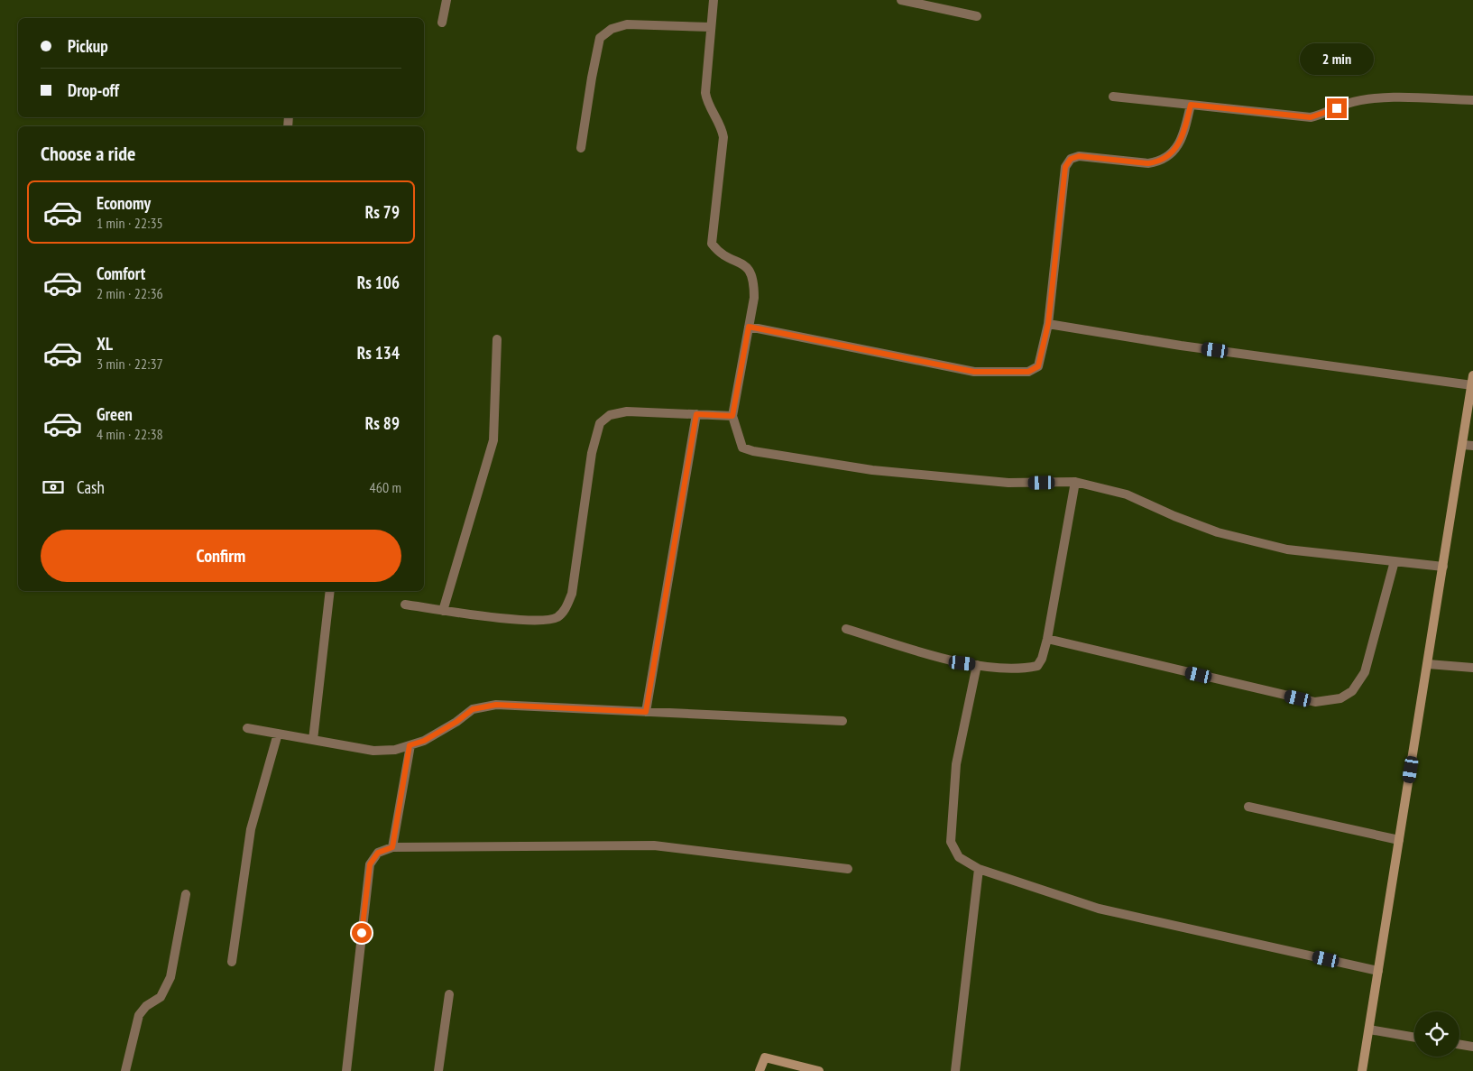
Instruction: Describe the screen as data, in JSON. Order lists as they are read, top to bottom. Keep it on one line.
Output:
{"page":{"banner":["Pickup","Drop-off"],"bubble":"2 min","heading":"Choose a ride","list":[{"name":"Economy","note":"1 min · 22:35","value":"Rs 79"},{"name":"Comfort","note":"2 min · 22:36","value":"Rs 106"},{"name":"XL","note":"3 min · 22:37","value":"Rs 134"},{"name":"Green","note":"4 min · 22:38","value":"Rs 89"}],"pay":["Cash","460 m"],"buttons":"Confirm"}}
